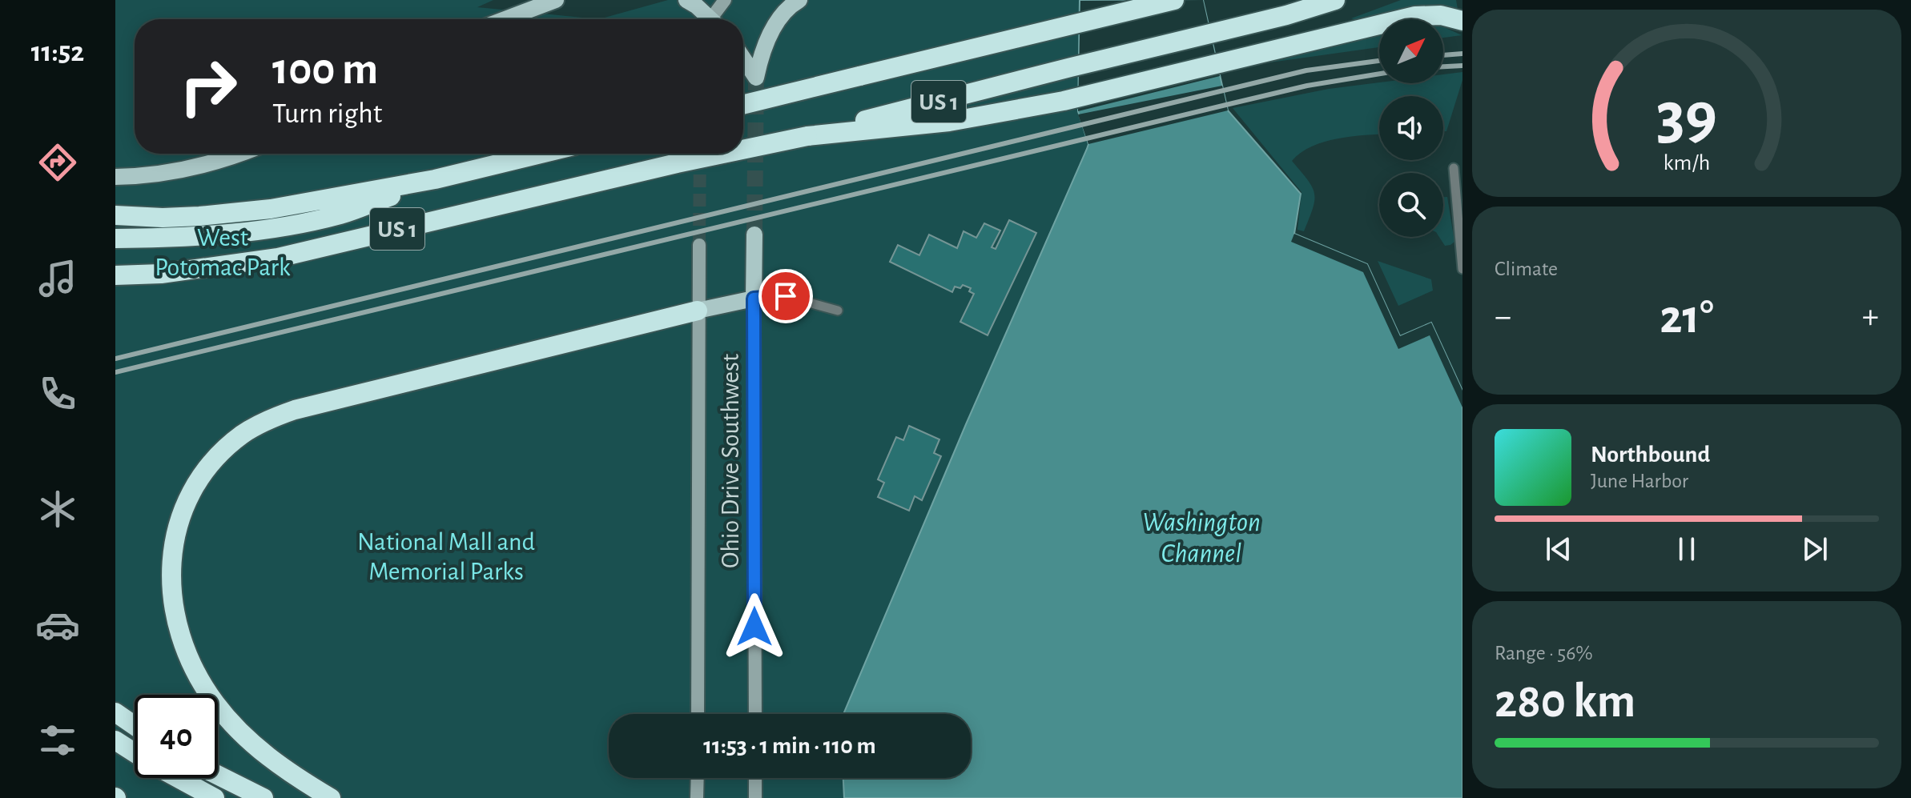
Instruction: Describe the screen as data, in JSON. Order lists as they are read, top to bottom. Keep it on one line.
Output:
{"streets":{"highway":["US 1"],"main road":["Ohio Drive Southwest"]},"water":["Washington Channel"],"parks":["West Potomac Park","National Mall and Memorial Parks"],"north":"top right","page":{"tabs":"11:52","turn":["100 m","Turn right"],"tile":["Climate",["Range · 56%","280 km"]],"heat":["−","21°","+"],"song":["Northbound","June Harbor"],"limit":"40","trip":"11:53 · 1 min · 110 m","gauge":["39","km/h"]}}
